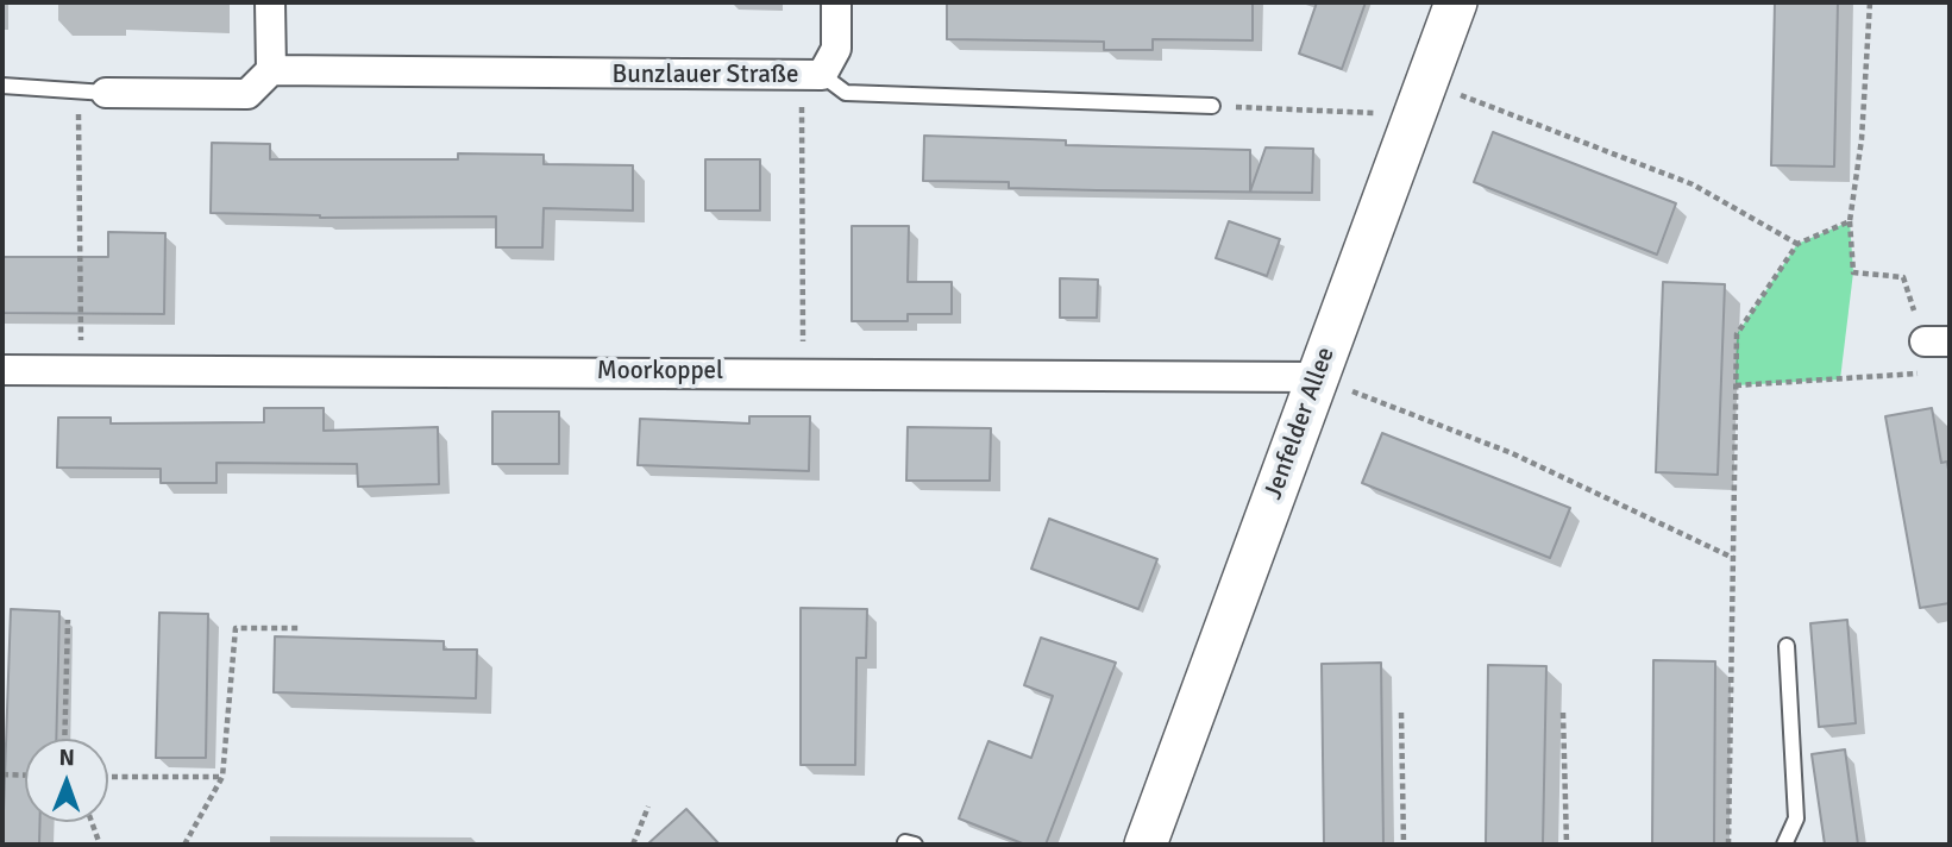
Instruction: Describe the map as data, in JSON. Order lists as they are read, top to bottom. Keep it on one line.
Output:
{"streets":{"main road":["Jenfelder Allee"],"street":["Bunzlauer Straße","Moorkoppel"]},"crossings":[["Moorkoppel","Jenfelder Allee"]],"north":"top"}
